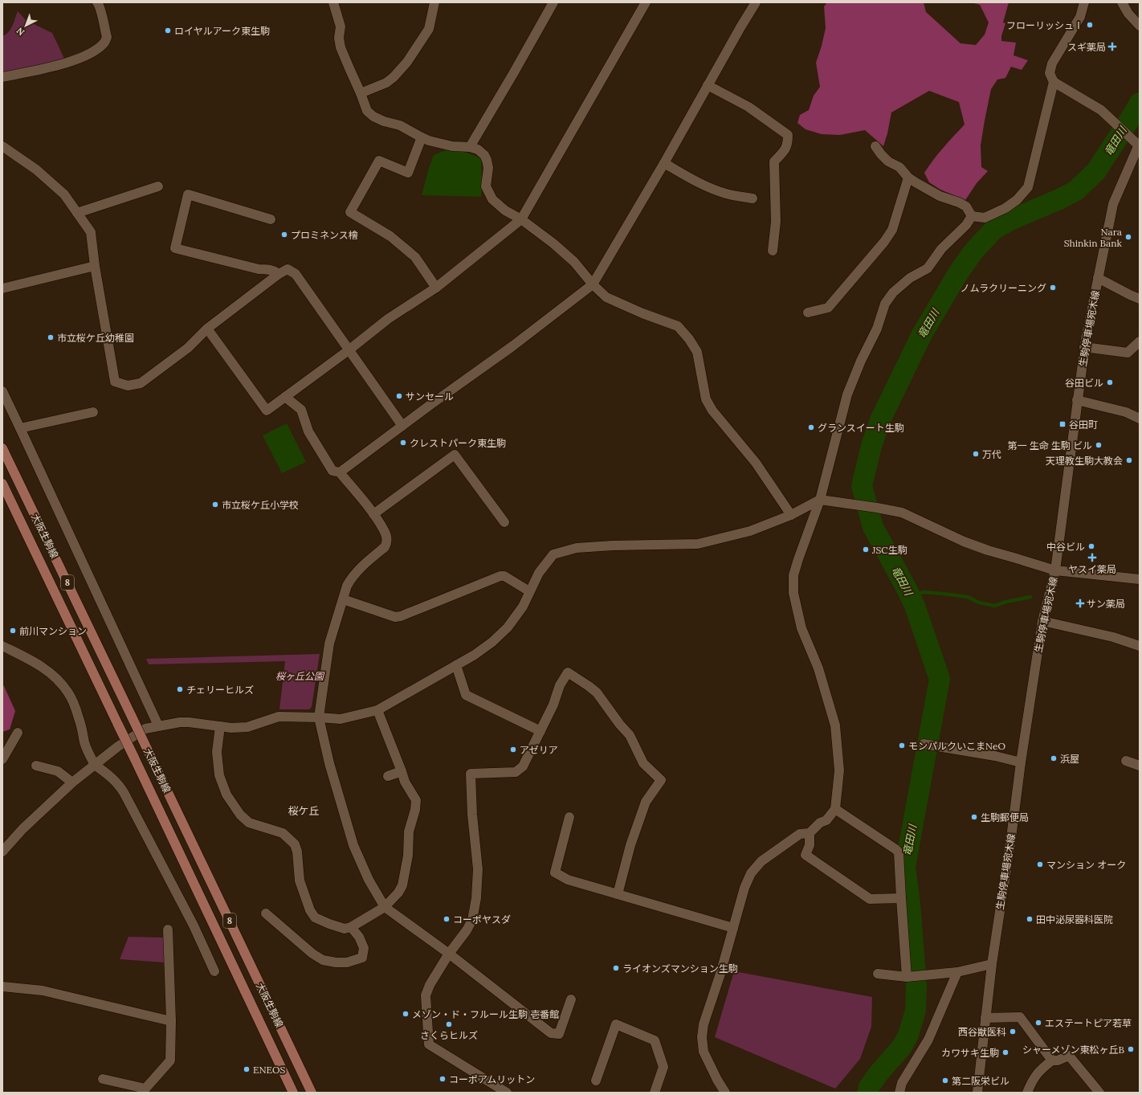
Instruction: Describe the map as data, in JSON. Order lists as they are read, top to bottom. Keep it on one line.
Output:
{"streets":{"main road":["大阪生駒線","8"],"street":["生駒停車場宛木線"]},"districts":["桜ケ丘"],"water":["竜田川"],"parks":["桜ヶ丘公園"],"places":{"other":["フローリッシュⅠ","ロイヤルアーク東生駒","プロミネンス檜","Nara Shinkin Bank","ノムラクリーニング","市立桜ケ丘幼稚園","谷田ビル","サンセール","グランスイート生駒","クレストパーク東生駒","第一 生命 生駒 ビル","万代","天理教生駒大教会","市立桜ケ丘小学校","中谷ビル","JSC生駒","前川マンション","チェリーヒルズ","モンパルクいこまNeO","アゼリア","浜屋","生駒郵便局","マンション オーク","コーポヤスダ","田中泌尿器科医院","ライオンズマンション生駒","メゾン・ド・フルール生駒 壱番館","エステートピア若草","さくらヒルズ","西谷獣医科","シャーメゾン東松ヶ丘B","カワサキ生駒","ENEOS","コーポアムリットン","第二阪栄ビル"],"health":["スギ薬局","ヤスイ薬局","サン薬局"],"transit":["谷田町"]},"north":"bottom left"}
